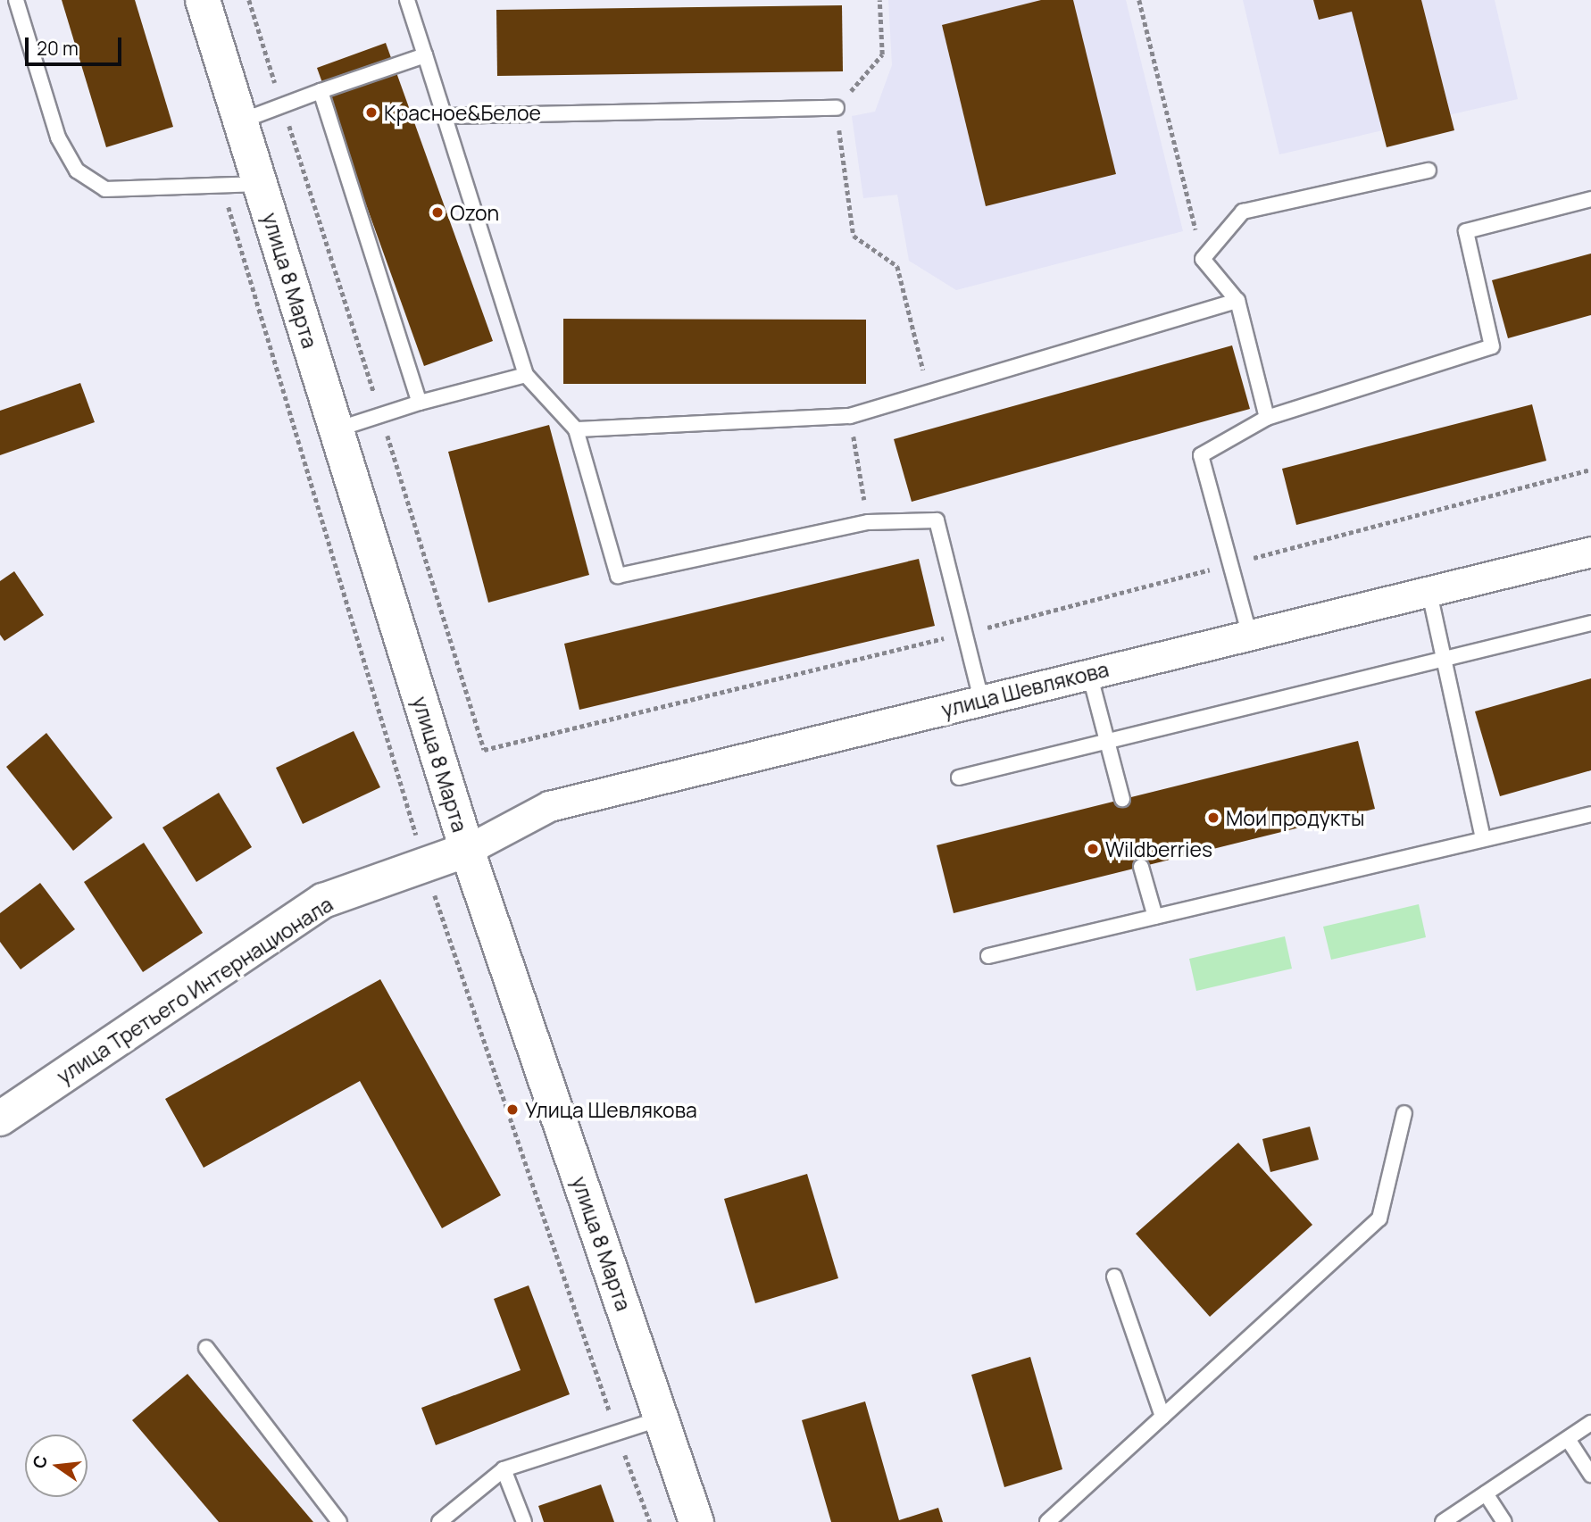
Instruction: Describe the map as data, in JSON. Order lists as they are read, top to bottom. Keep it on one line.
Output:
{"streets":{"street":["улица 8 Марта","улица Шевлякова","улица Третьего Интернационала"]},"crossings":[["улица 8 Марта","улица Шевлякова"],["улица 8 Марта","улица Третьего Интернационала"],["улица Шевлякова","улица Третьего Интернационала"]],"places":["Красное&Белое","Ozon","Мои продукты","Wildberries","Улица Шевлякова"],"scale_bar":"20 m","north":"left"}
